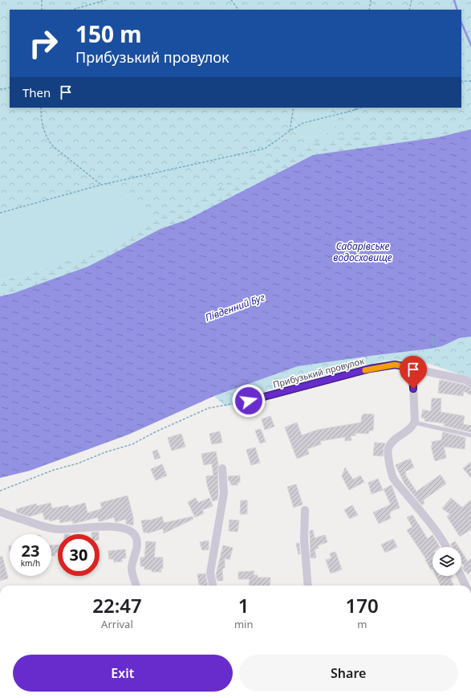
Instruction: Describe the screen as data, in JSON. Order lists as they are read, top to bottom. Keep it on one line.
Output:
{"streets":{"street":["Прибузький провулок"]},"water":["Сабарівське водосховище","Південний Буг"],"page":{"turn":["150 m","Прибузький провулок"],"then":"Then","speed":"23 km/h","limit":"30","eta":["22:47","Arrival","1","min","170","m"],"buttons":["Exit","Share"]}}
